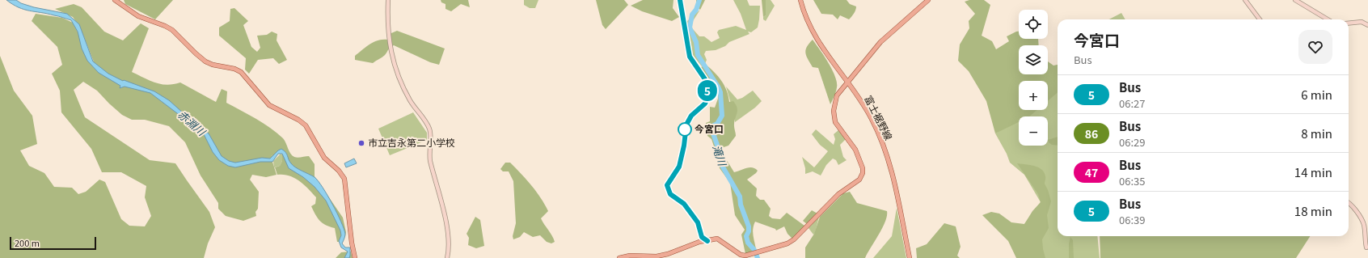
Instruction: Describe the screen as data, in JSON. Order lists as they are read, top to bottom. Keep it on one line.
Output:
{"streets":{"main road":["富士裾野線"]},"water":["赤淵川","滝川"],"places":["今宮口","市立吉永第二小学校"],"lines":["bus line 5"],"scale_bar":"200 m","page":{"on_map":"5","map_buttons":["+","−"],"heading":["今宮口","Bus"],"list":[{"mark":"5","name":"Bus","note":"06:27","value":"6 min"},{"mark":"86","name":"Bus","note":"06:29","value":"8 min"},{"mark":"47","name":"Bus","note":"06:35","value":"14 min"},{"mark":"5","name":"Bus","note":"06:39","value":"18 min"}],"scale":"200 m"}}
